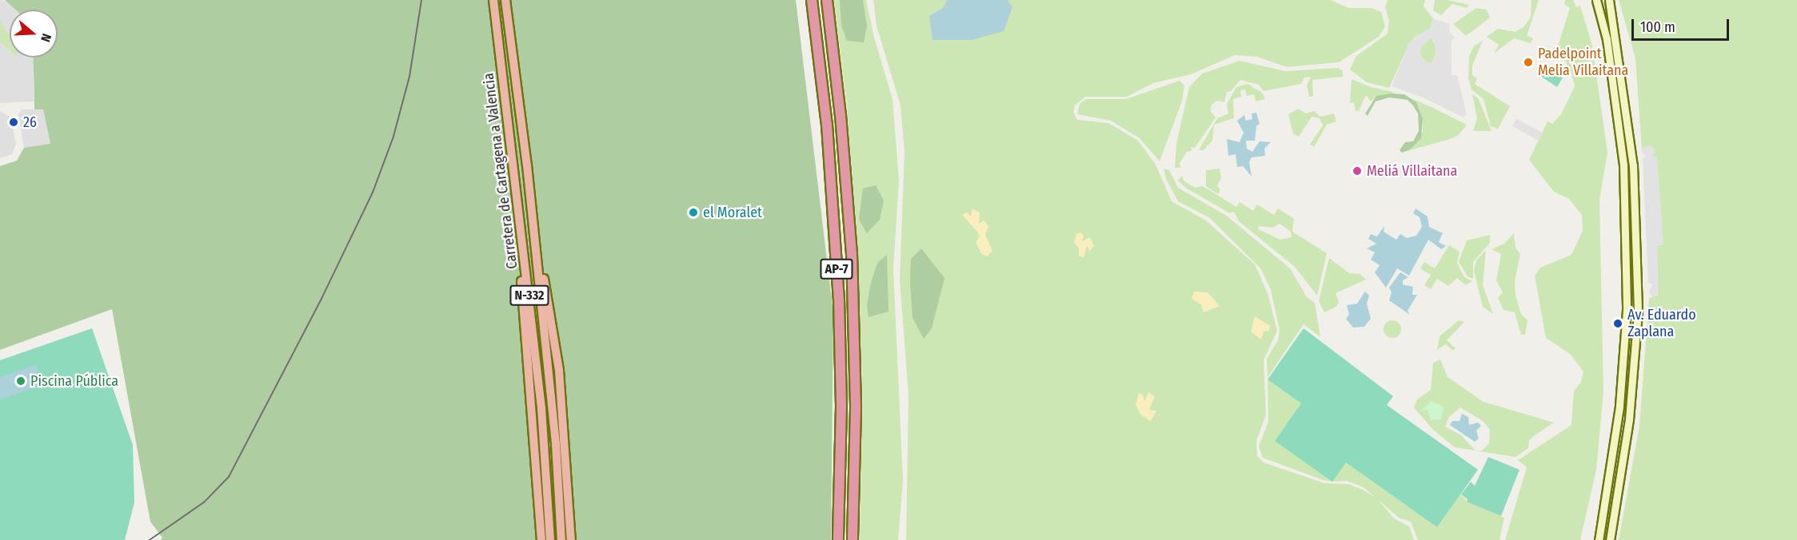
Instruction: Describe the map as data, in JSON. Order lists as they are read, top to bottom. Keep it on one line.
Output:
{"streets":{"highway":["Carretera de Cartagena a Valencia","AP-7","N-332"]},"crossings":[["Carretera de Cartagena a Valencia","N-332"]],"places":["Padelpoint Melia Villaitana","26","Meliá Villaitana","el Moralet","Av. Eduardo Zaplana","Piscina Pública"],"scale_bar":"100 m","north":"right"}
